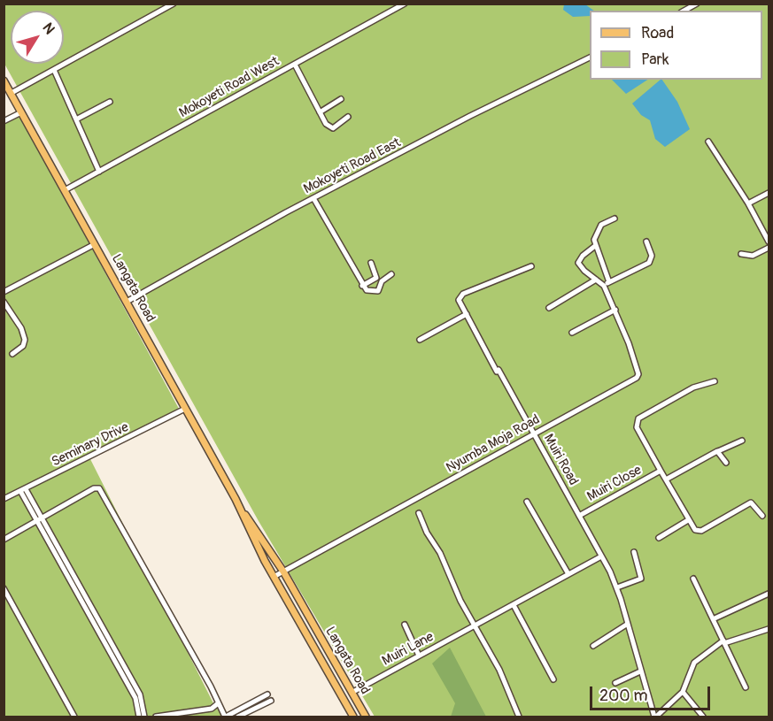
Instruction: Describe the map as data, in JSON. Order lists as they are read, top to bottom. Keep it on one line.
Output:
{"streets":{"main road":["Langata Road"],"street":["Mokoyeti Road West","Mokoyeti Road East","Nyumba Moja Road","Seminary Drive","Muiri Road","Muiri Close","Muiri Lane"]},"crossings":[["Mokoyeti Road West","Langata Road"],["Mokoyeti Road East","Langata Road"],["Langata Road","Nyumba Moja Road"],["Langata Road","Seminary Drive"],["Langata Road","Muiri Lane"],["Nyumba Moja Road","Muiri Road"],["Muiri Road","Muiri Close"],["Muiri Road","Muiri Lane"]],"legend":["Road","Park"],"scale_bar":"200 m","north":"top right"}
